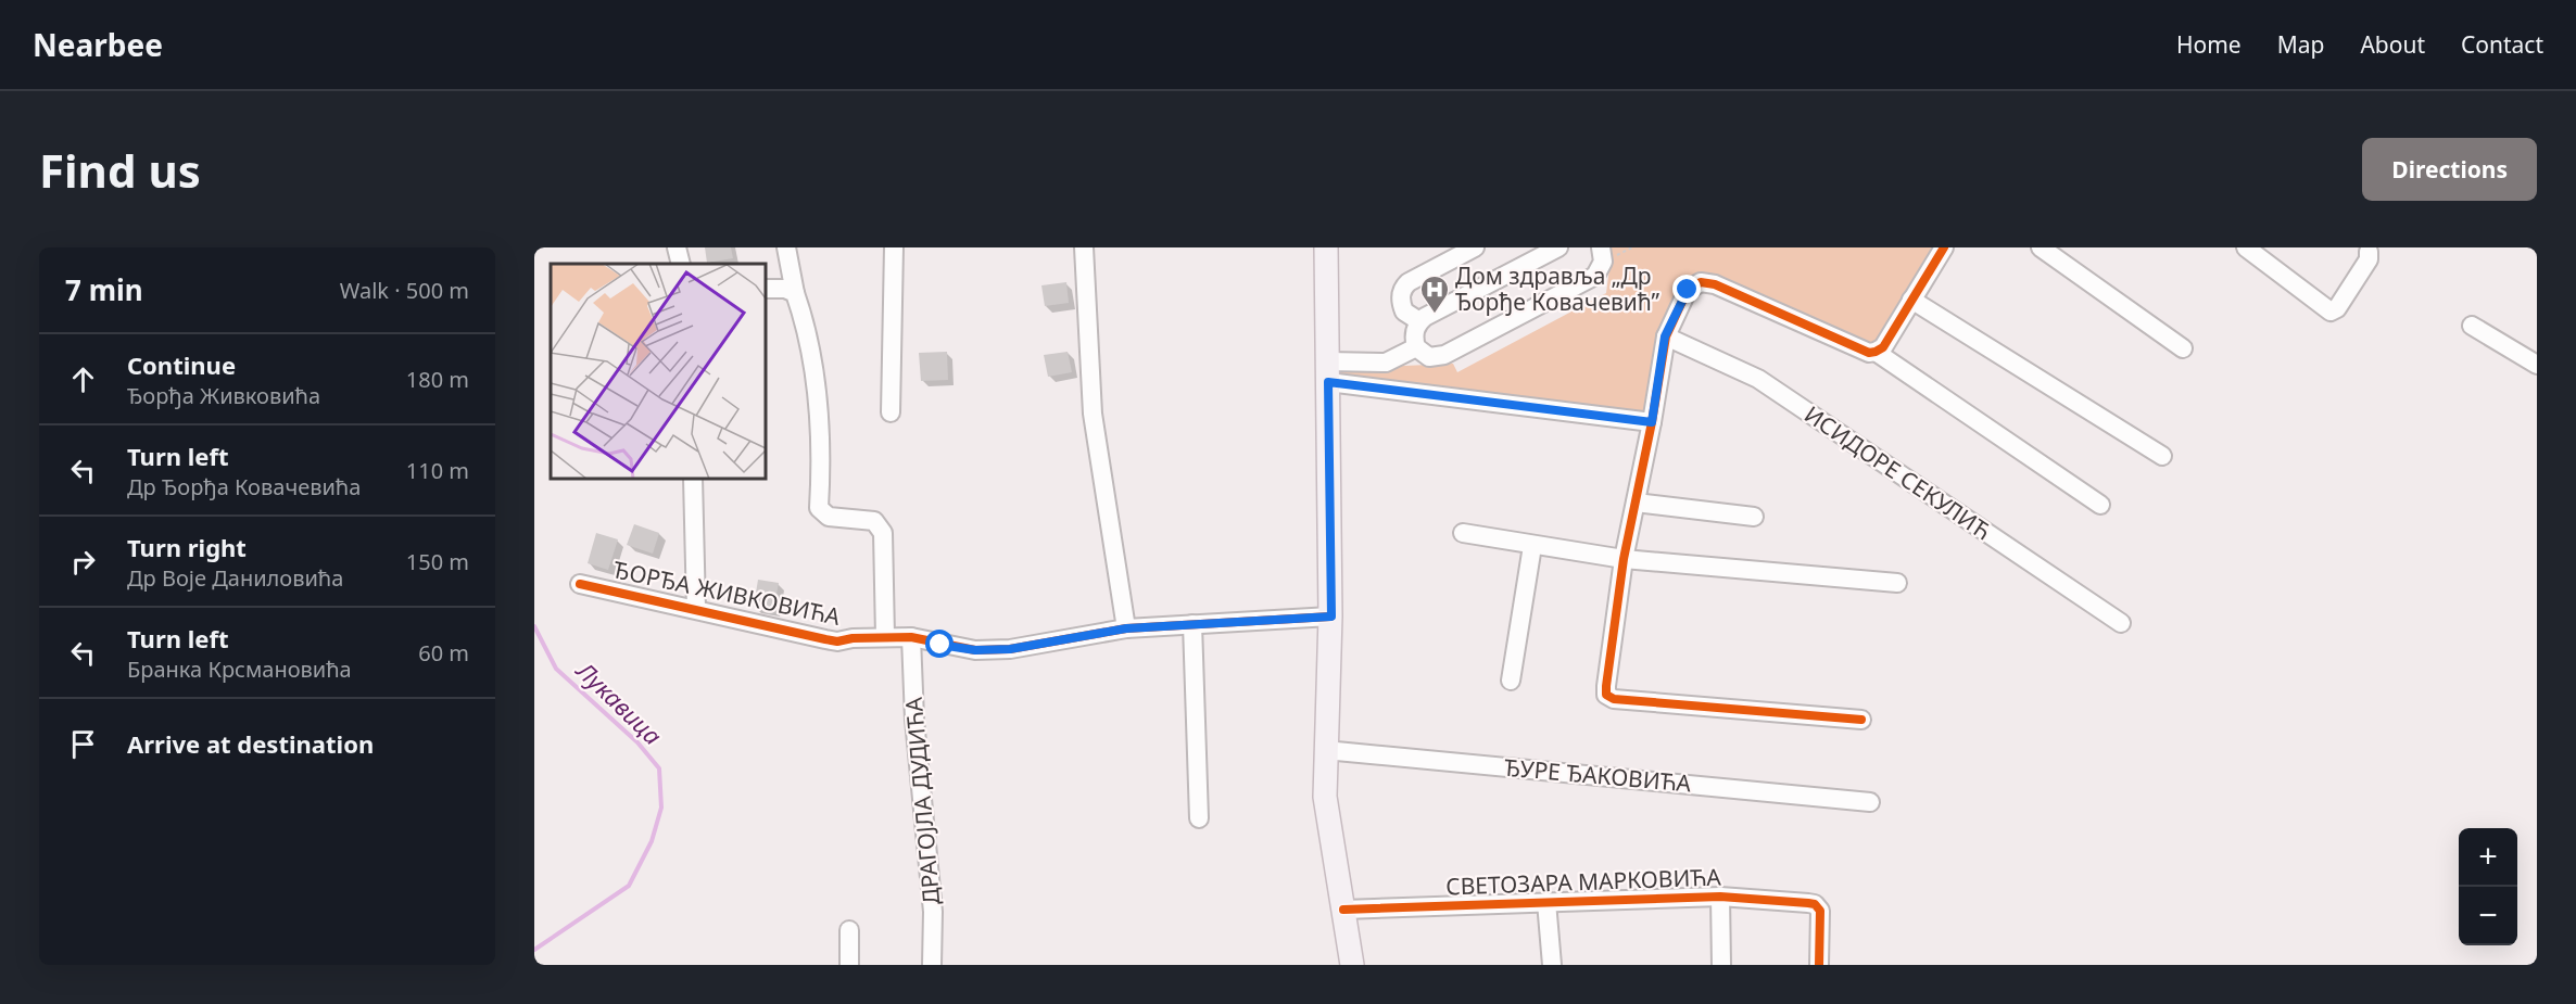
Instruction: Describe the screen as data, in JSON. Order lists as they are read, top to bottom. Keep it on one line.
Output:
{"streets":{"street":["ИСИДОРЕ СЕКУЛИЋ","ЂОРЂА ЖИВКОВИЋА","ЂУРЕ ЂАКОВИЋА","ДРАГОЈЛА ДУДИЋА","СВЕТОЗАРА МАРКОВИЋА"]},"crossings":[["ЂОРЂА ЖИВКОВИЋА","ДРАГОЈЛА ДУДИЋА"]],"water":["Лукавица"],"places":{"hospital":["Дом здравља „Др Ђорђе Ковачевић”"]},"page":{"header":"Nearbee","nav":["Home","Map","About","Contact"],"buttons":"Directions","title":"Find us","heading":["7 min","Walk · 500 m"],"list":[["Continue","Ђорђа Живковића","180 m"],["Turn left","Др Ђорђа Ковачевића","110 m"],["Turn right","Др Воје Даниловића","150 m"],["Turn left","Бранка Крсмановића","60 m"],"Arrive at destination"],"map_buttons":["+","−"]}}
